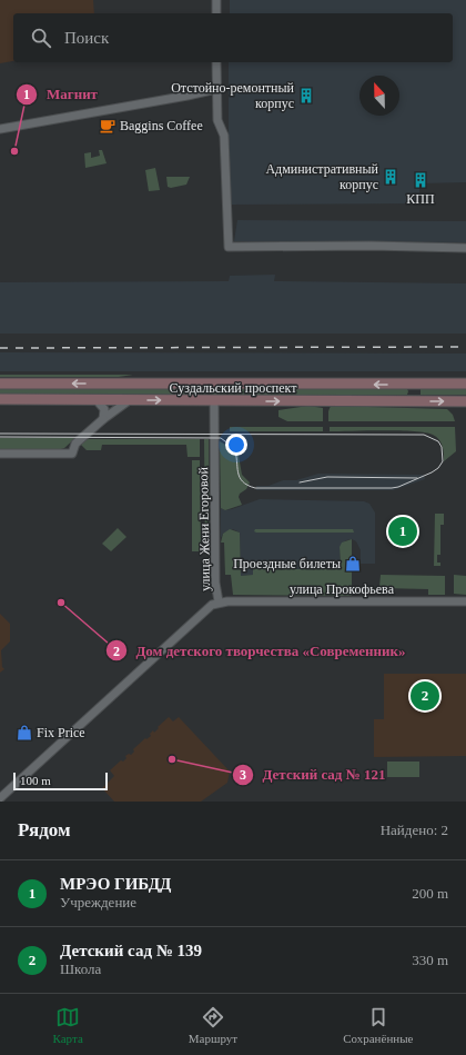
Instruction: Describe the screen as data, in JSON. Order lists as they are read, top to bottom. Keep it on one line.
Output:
{"streets":{"main road":["Суздальский проспект"],"street":["улица Жени Егоровой","улица Прокофьева"]},"crossings":[["Суздальский проспект","улица Жени Егоровой"],["улица Жени Егоровой","улица Прокофьева"]],"places":{"building":["Отстойно-ремонтный корпус","Административный корпус","КПП"],"cafe":["Baggins Coffee"],"other":["Магнит","Дом детского творчества «Современник»","Детский сад № 121"],"shop":["Проездные билеты","Fix Price"]},"scale_bar":"100 m","north":"top","page":{"search":"Поиск","pins":["1","2"],"scale":"100 m","heading":["Рядом","Найдено: 2"],"list":[{"mark":"1","name":"МРЭО ГИБДД","note":"Учреждение","value":"200 m"},{"mark":"2","name":"Детский сад № 139","note":"Школа","value":"330 m"}],"nav":["Карта","Маршрут","Сохранённые"]}}
